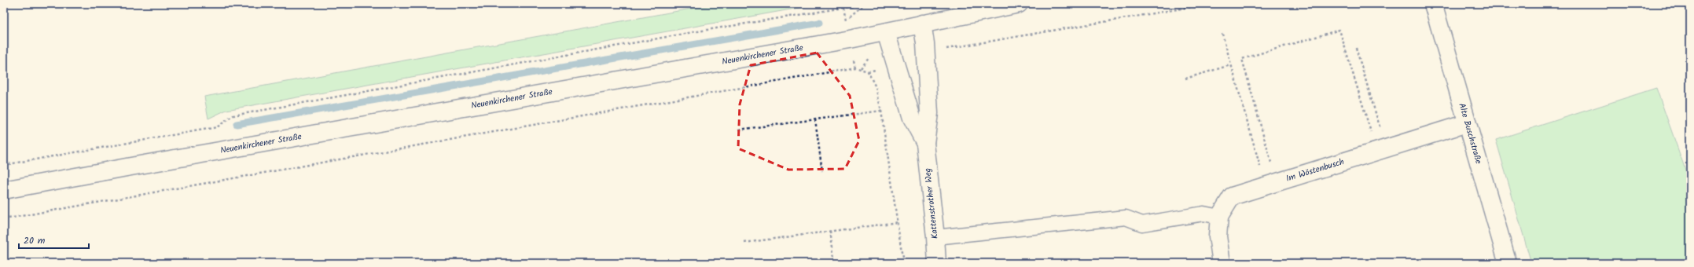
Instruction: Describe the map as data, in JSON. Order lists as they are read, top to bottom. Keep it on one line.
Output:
{"streets":{"main road":["Neuenkirchener Straße","Alte Buschstraße","Im Wöstenbusch","Kattenstrother Weg"]},"crossings":[["Neuenkirchener Straße","Kattenstrother Weg"],["Alte Buschstraße","Im Wöstenbusch"]],"scale_bar":"20 m"}
